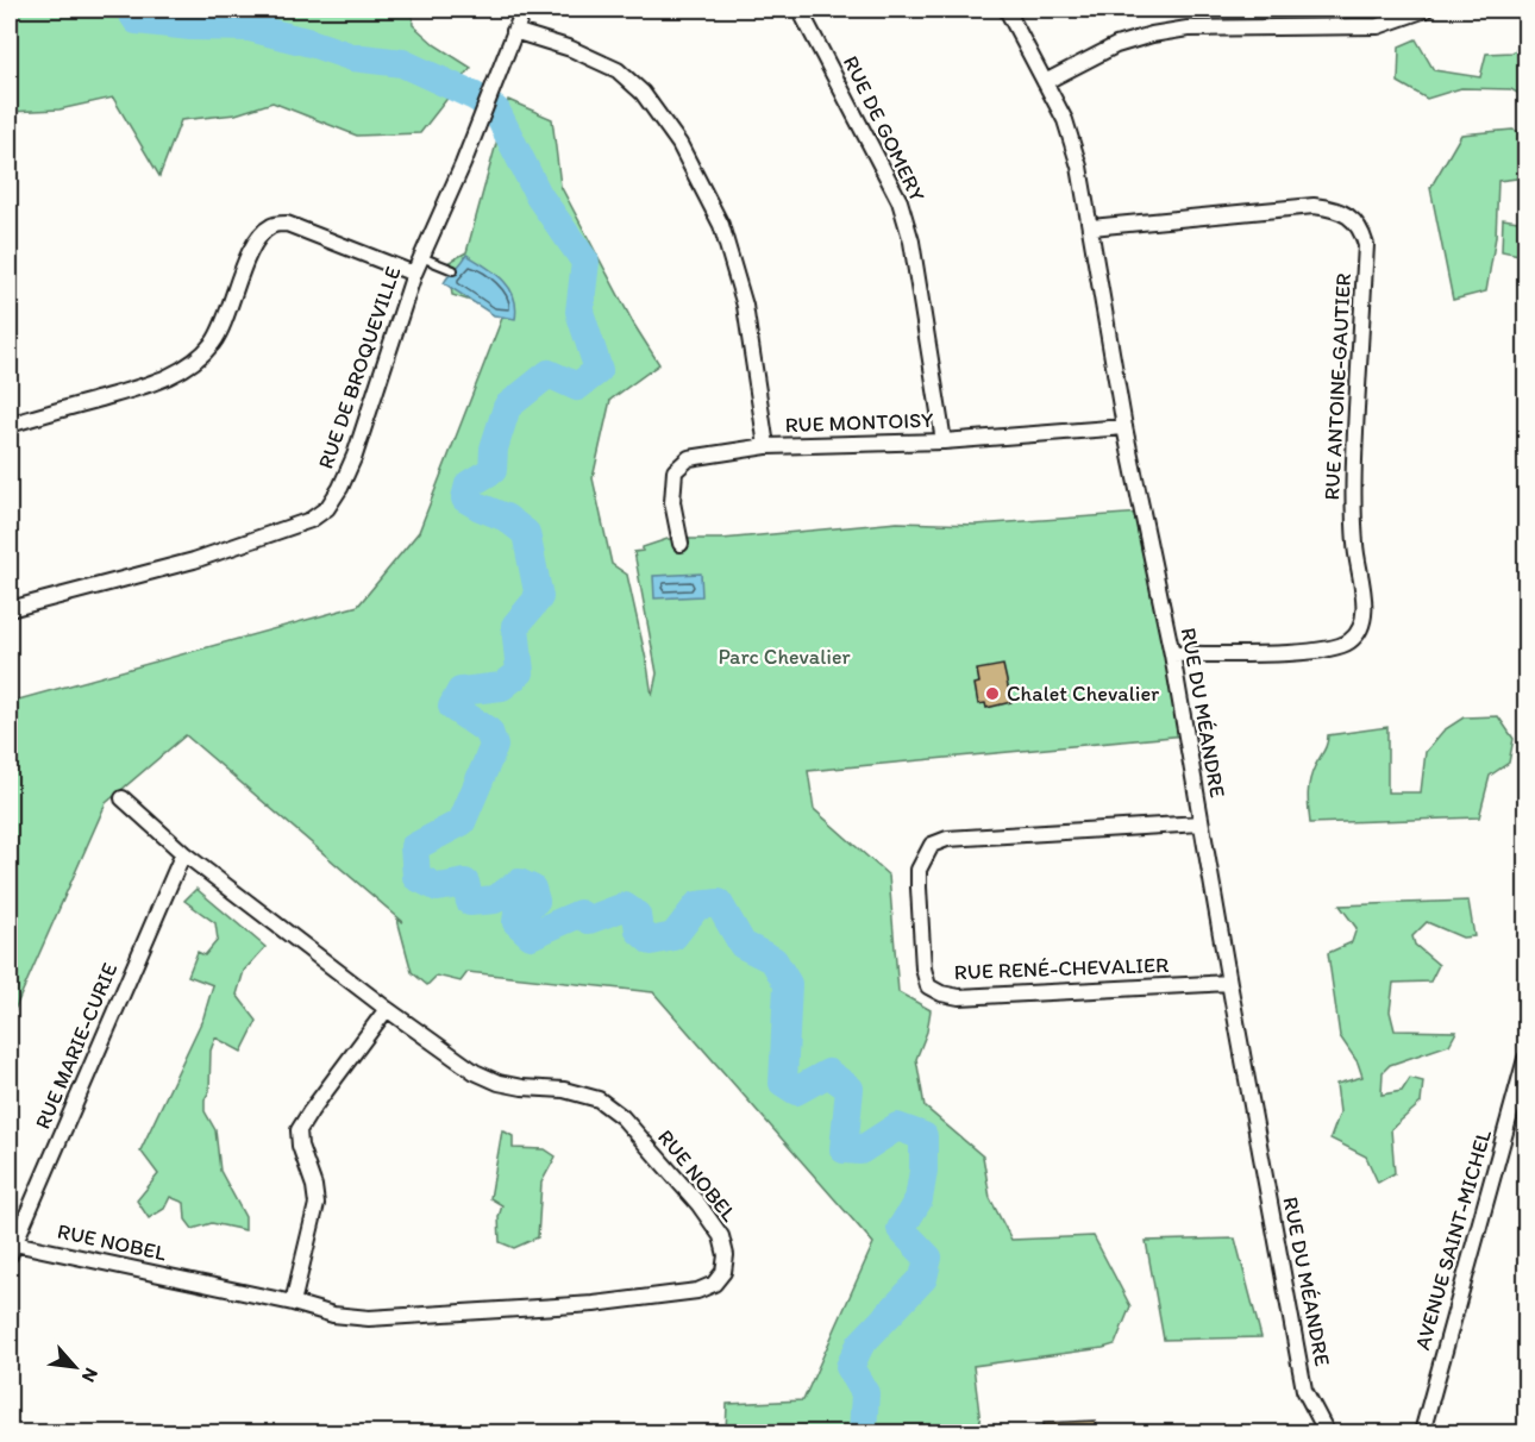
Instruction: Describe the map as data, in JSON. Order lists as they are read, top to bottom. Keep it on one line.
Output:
{"streets":{"street":["RUE DE GOMERY","RUE DE BROQUEVILLE","RUE ANTOINE-GAUTIER","RUE MONTOISY","RUE DU MÉANDRE","RUE RENÉ-CHEVALIER","RUE MARIE-CURIE","RUE NOBEL","AVENUE SAINT-MICHEL"]},"crossings":[["RUE DE GOMERY","RUE MONTOISY"],["RUE ANTOINE-GAUTIER","RUE DU MÉANDRE"],["RUE MONTOISY","RUE DU MÉANDRE"],["RUE DU MÉANDRE","RUE RENÉ-CHEVALIER"],["RUE MARIE-CURIE","RUE NOBEL"]],"parks":["Parc Chevalier"],"places":["Chalet Chevalier"],"north":"bottom right"}
